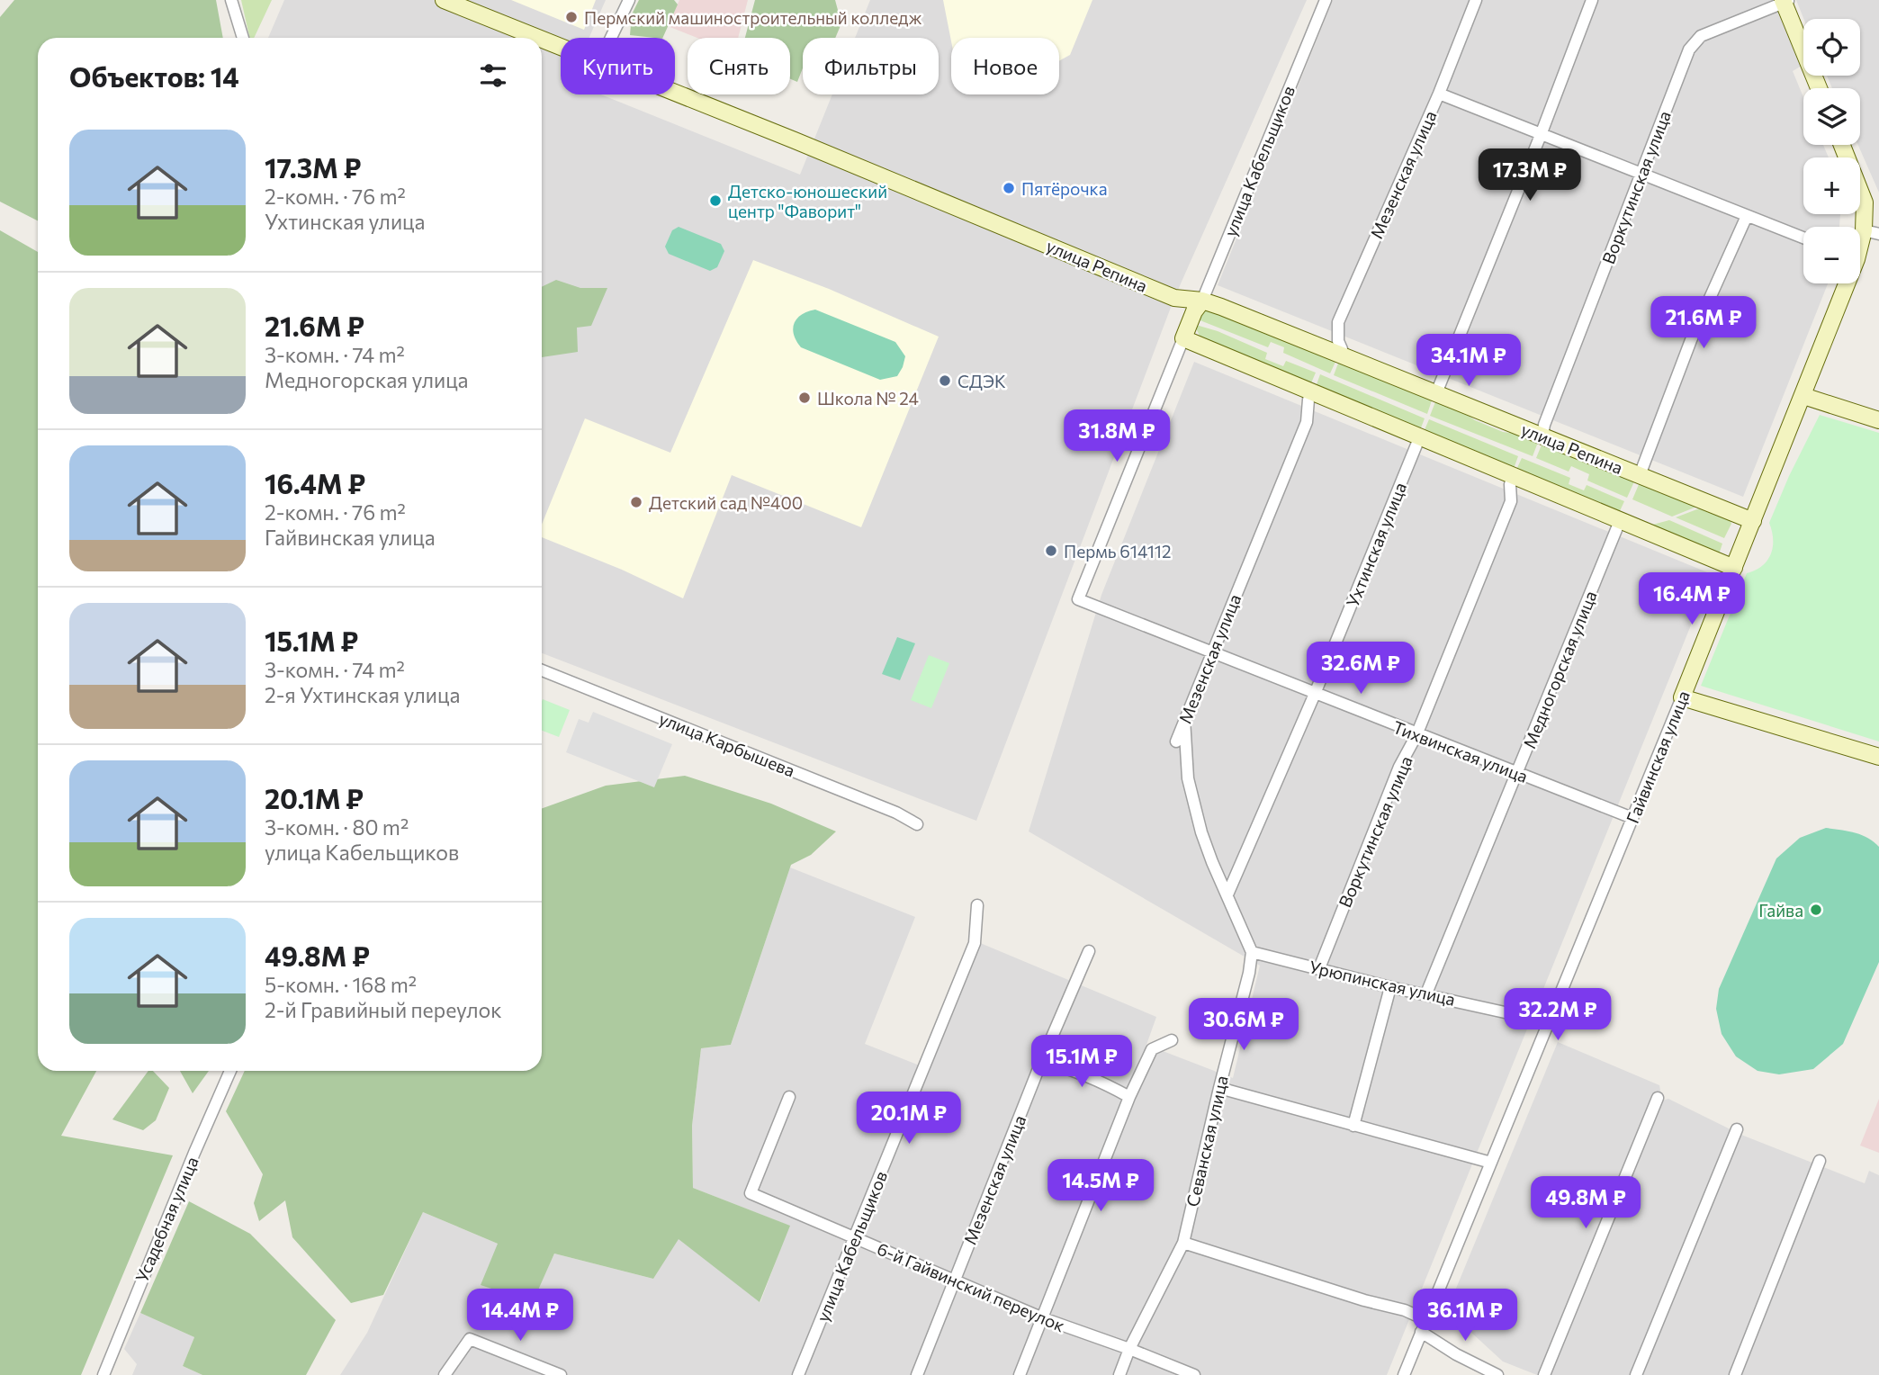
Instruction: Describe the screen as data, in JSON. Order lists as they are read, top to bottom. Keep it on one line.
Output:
{"streets":{"street":["улица Кабельщиков","Мезенская улица","Воркутинская улица","улица Репина","Ухтинская улица","Медногорская улица","улица Карбышева","Тихвинская улица","Гайвинская улица","Урюпинская улица","Севанская улица","Усадебная улица","6-й Гайвинский переулок"]},"crossings":[["улица Кабельщиков","улица Репина"],["улица Кабельщиков","Тихвинская улица"],["улица Кабельщиков","6-й Гайвинский переулок"],["Мезенская улица","Тихвинская улица"],["Мезенская улица","6-й Гайвинский переулок"],["Воркутинская улица","Тихвинская улица"],["Воркутинская улица","Урюпинская улица"],["улица Репина","Гайвинская улица"],["Ухтинская улица","Тихвинская улица"],["Медногорская улица","Тихвинская улица"],["Медногорская улица","Урюпинская улица"],["Тихвинская улица","Гайвинская улица"],["Гайвинская улица","Урюпинская улица"],["Урюпинская улица","Севанская улица"],["Севанская улица","6-й Гайвинский переулок"]],"places":["Пермский машиностроительный колледж","Пятёрочка","Детско-юношеский центр \"Фаворит\"","СДЭК","Школа № 24","Детский сад №400","Пермь 614112","Гайва"],"page":{"map_buttons":["+","−"],"chip":["Купить","Снять","Фильтры","Новое"],"heading":"Объектов: 14","list":[{"name":"17.3M ₽","note":"2-комн. · 76 m² · Ухтинская улица"},{"name":"21.6M ₽","note":"3-комн. · 74 m² · Медногорская улица"},{"name":"16.4M ₽","note":"2-комн. · 76 m² · Гайвинская улица"},{"name":"15.1M ₽","note":"3-комн. · 74 m² · 2-я Ухтинская улица"},{"name":"20.1M ₽","note":"3-комн. · 80 m² · улица Кабельщиков"},{"name":"49.8M ₽","note":"5-комн. · 168 m² · 2-й Гравийный переулок"}],"price":["17.3M ₽","21.6M ₽","34.1M ₽","31.8M ₽","16.4M ₽","32.6M ₽","32.2M ₽","30.6M ₽","15.1M ₽","20.1M ₽","14.5M ₽","49.8M ₽","14.4M ₽","36.1M ₽"]}}
